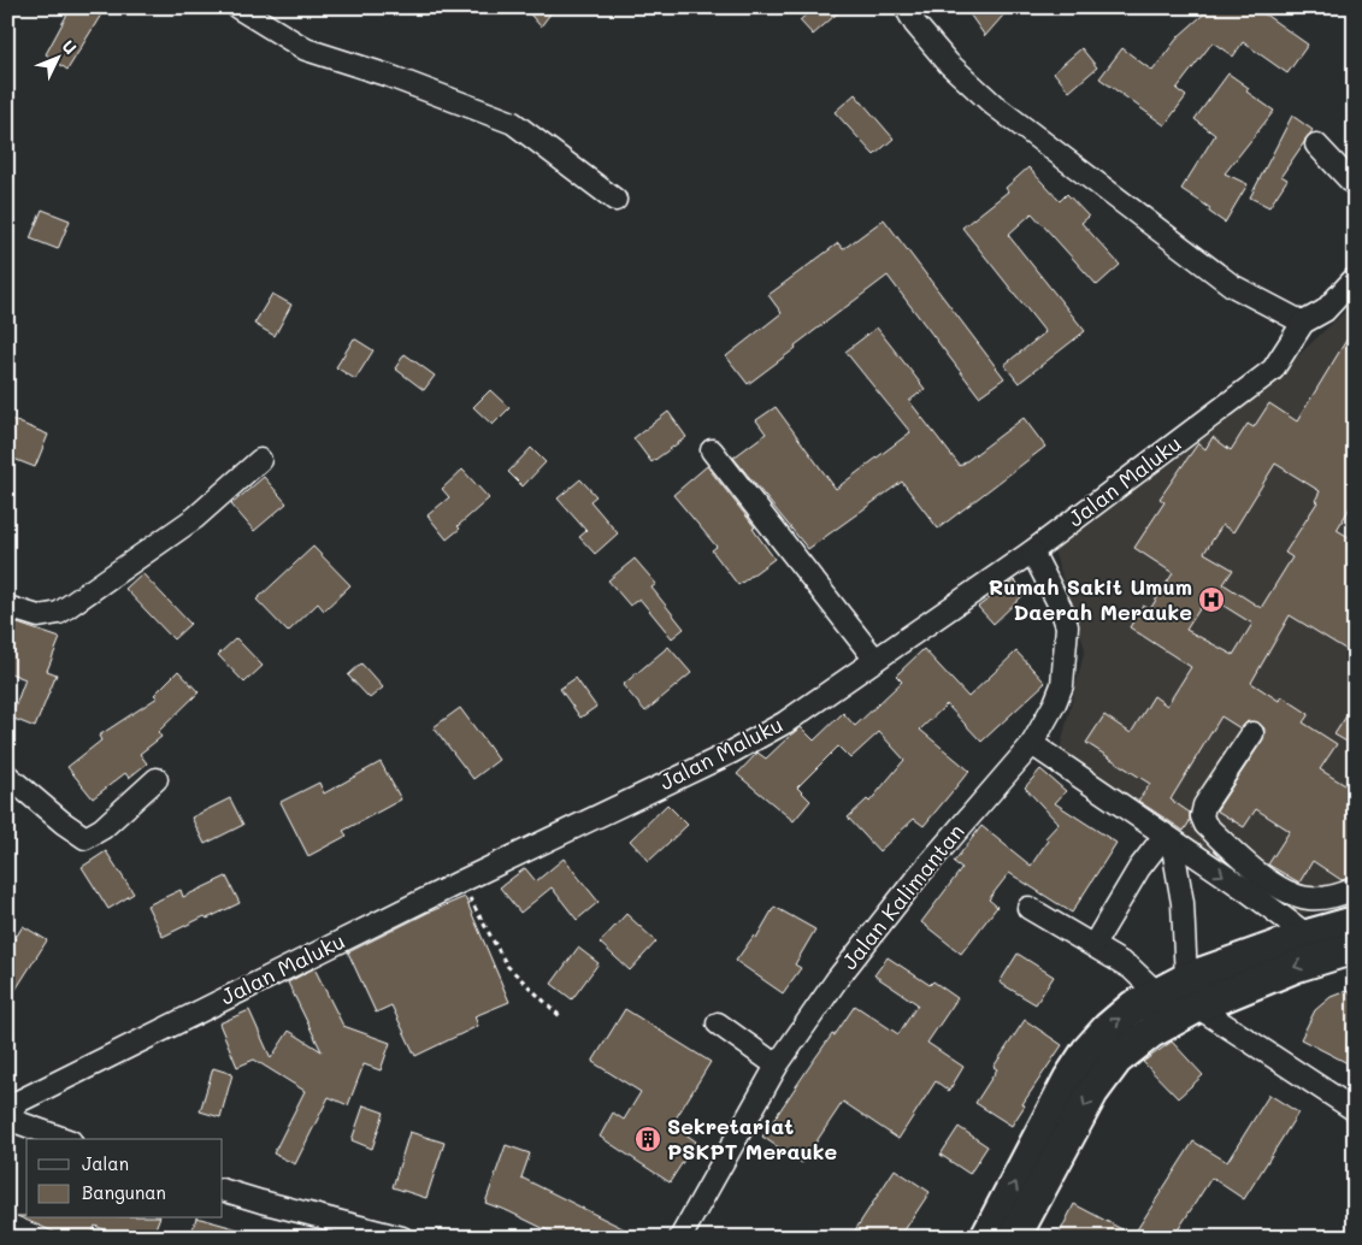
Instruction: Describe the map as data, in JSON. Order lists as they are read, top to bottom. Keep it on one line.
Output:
{"streets":{"street":["Jalan Maluku","Jalan Kalimantan"]},"crossings":[["Jalan Maluku","Jalan Kalimantan"]],"places":{"hospital":["Rumah Sakit Umum Daerah Merauke"],"building":["Sekretariat PSKPT Merauke"]},"legend":["Jalan","Bangunan"],"north":"top right"}
